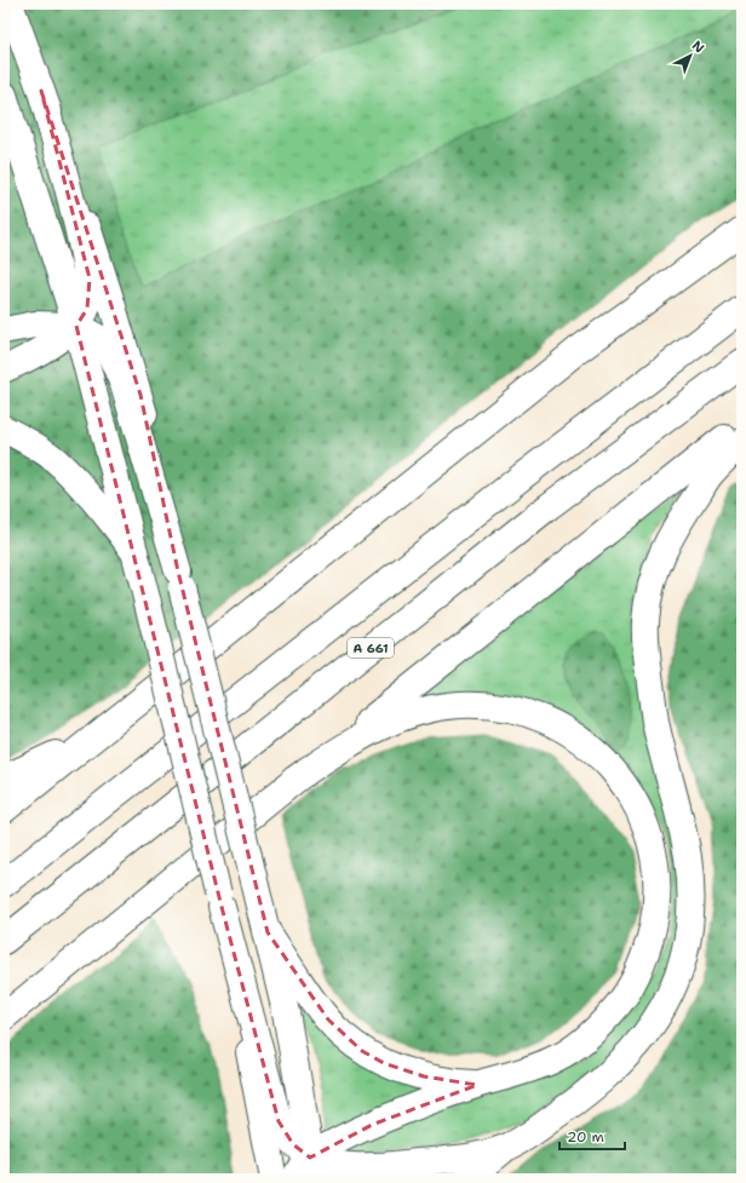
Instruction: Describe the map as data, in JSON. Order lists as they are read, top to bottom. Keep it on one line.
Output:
{"streets":{"main road":["A 661"]},"scale_bar":"20 m","north":"top right"}
